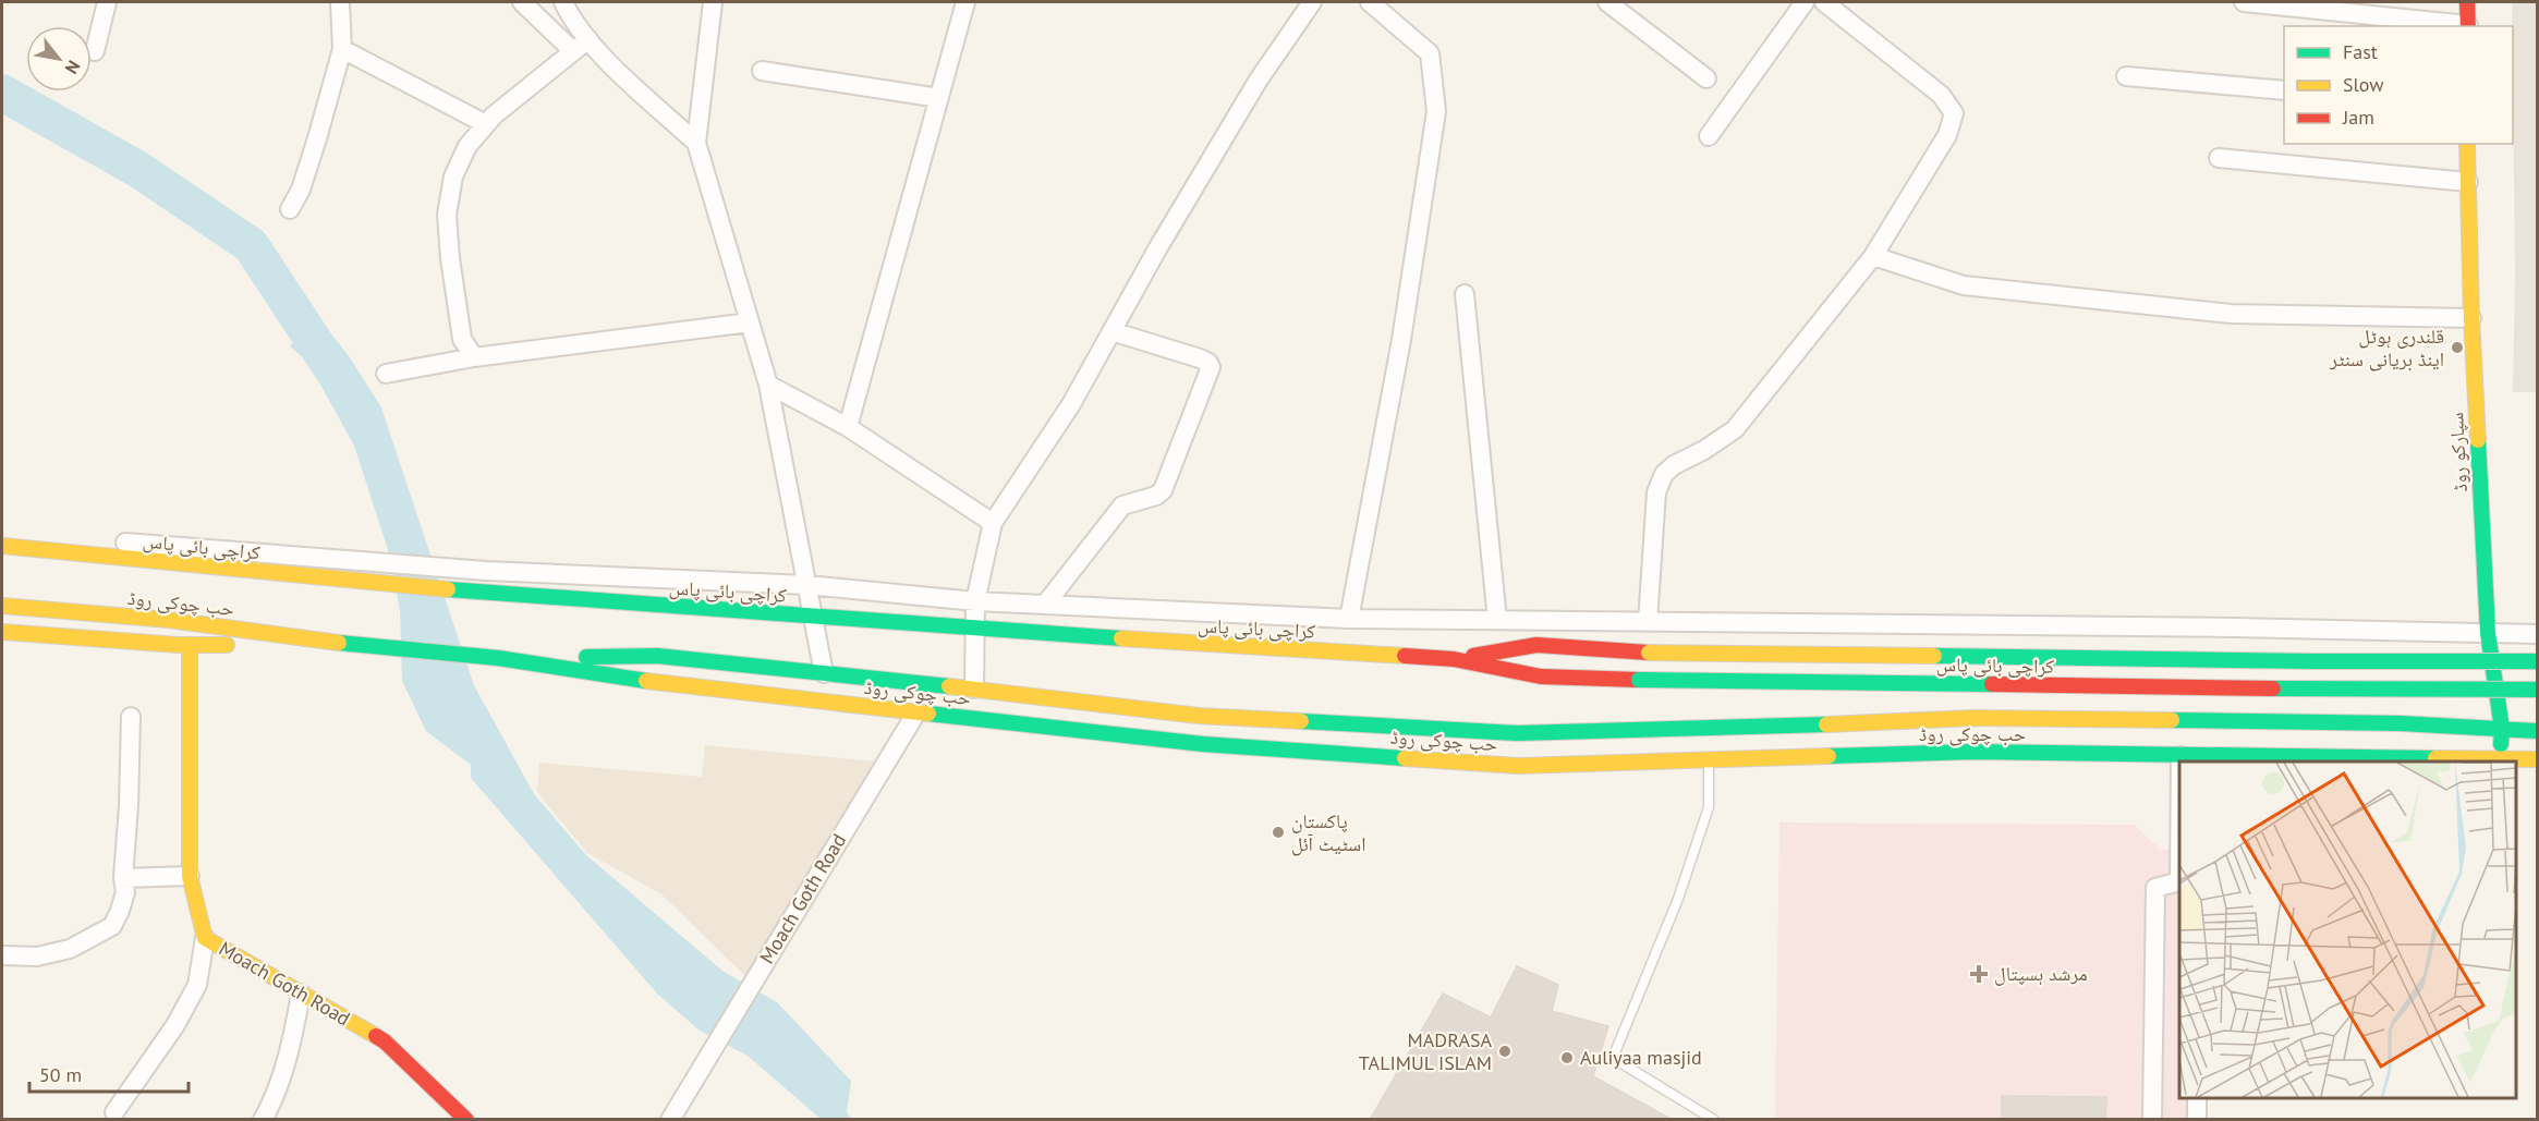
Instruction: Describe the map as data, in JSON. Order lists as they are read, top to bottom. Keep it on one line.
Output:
{"streets":{"main road":["سپارکو روڈ","کراچی بائی پاس","حب چوکی روڈ","Moach Goth Road"]},"crossings":[["سپارکو روڈ","حب چوکی روڈ"],["حب چوکی روڈ","Moach Goth Road"]],"places":{"other":["قلندری ہوٹل اینڈ بریانی سنٹر","پاکستان اسٹیٹ آئل","MADRASA TALIMUL ISLAM","Auliyaa masjid"],"health":["مرشد ہسپتال"]},"legend":["Fast","Slow","Jam"],"scale_bar":"50 m","north":"bottom right"}
